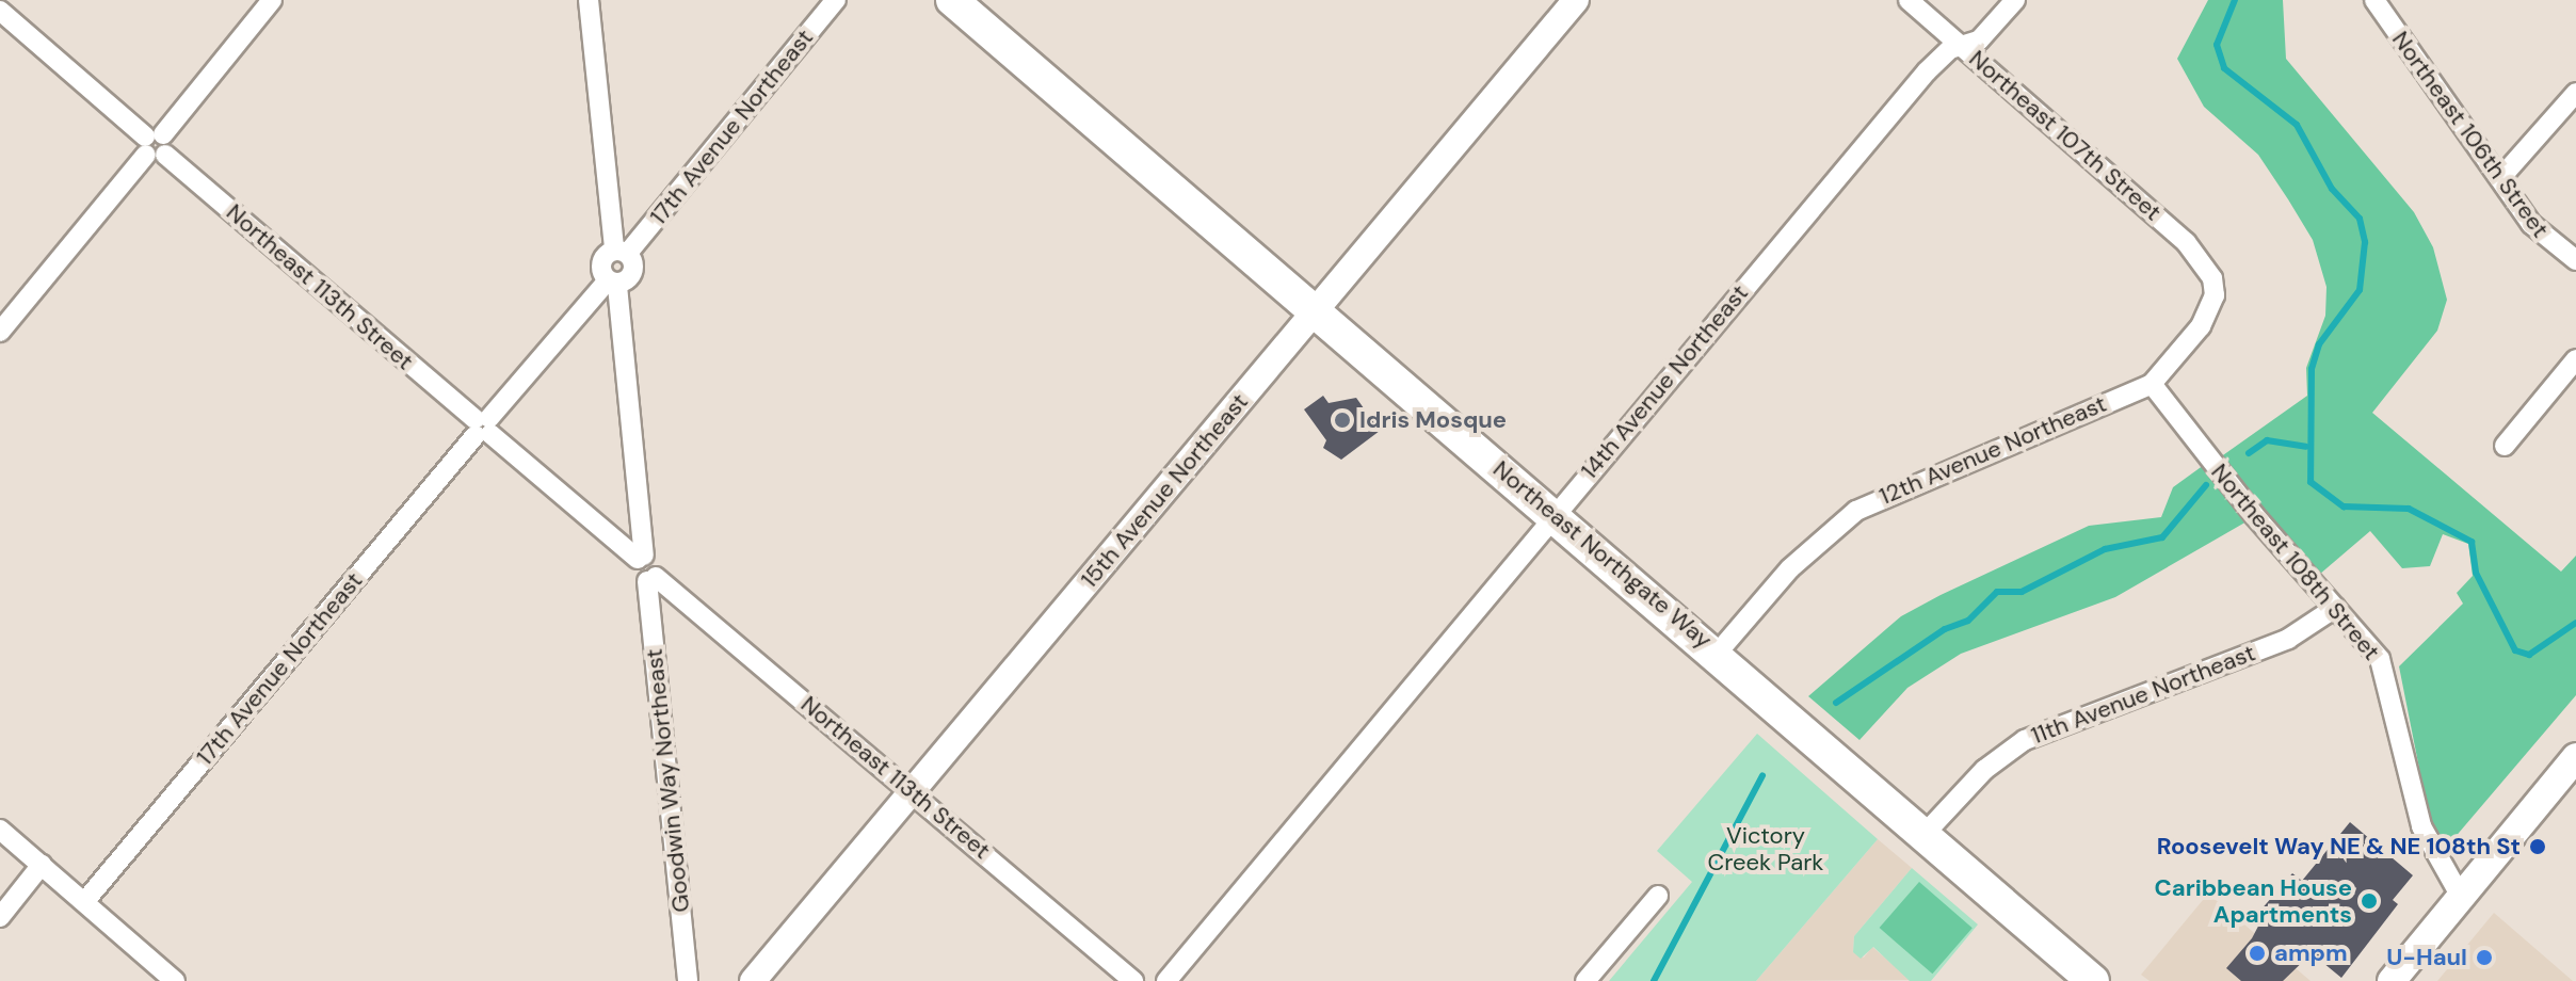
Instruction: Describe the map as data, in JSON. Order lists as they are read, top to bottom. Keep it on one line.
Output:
{"streets":{"main road":["Northeast Northgate Way"],"street":["17th Avenue Northeast","Northeast 106th Street","Northeast 107th Street","Northeast 113th Street","14th Avenue Northeast","12th Avenue Northeast","15th Avenue Northeast","Northeast 108th Street","11th Avenue Northeast","Goodwin Way Northeast"]},"crossings":[["17th Avenue Northeast","Northeast 113th Street"],["Northeast 107th Street","14th Avenue Northeast"],["Northeast 107th Street","12th Avenue Northeast"],["Northeast 113th Street","15th Avenue Northeast"],["Northeast 113th Street","Goodwin Way Northeast"],["14th Avenue Northeast","Northeast Northgate Way"],["12th Avenue Northeast","Northeast Northgate Way"],["12th Avenue Northeast","Northeast 108th Street"],["15th Avenue Northeast","Northeast Northgate Way"],["Northeast Northgate Way","11th Avenue Northeast"],["Northeast 108th Street","11th Avenue Northeast"]],"parks":["Victory Creek Park"],"places":["Idris Mosque","Roosevelt Way NE & NE 108th St","Caribbean House Apartments","ampm","U-Haul"]}
